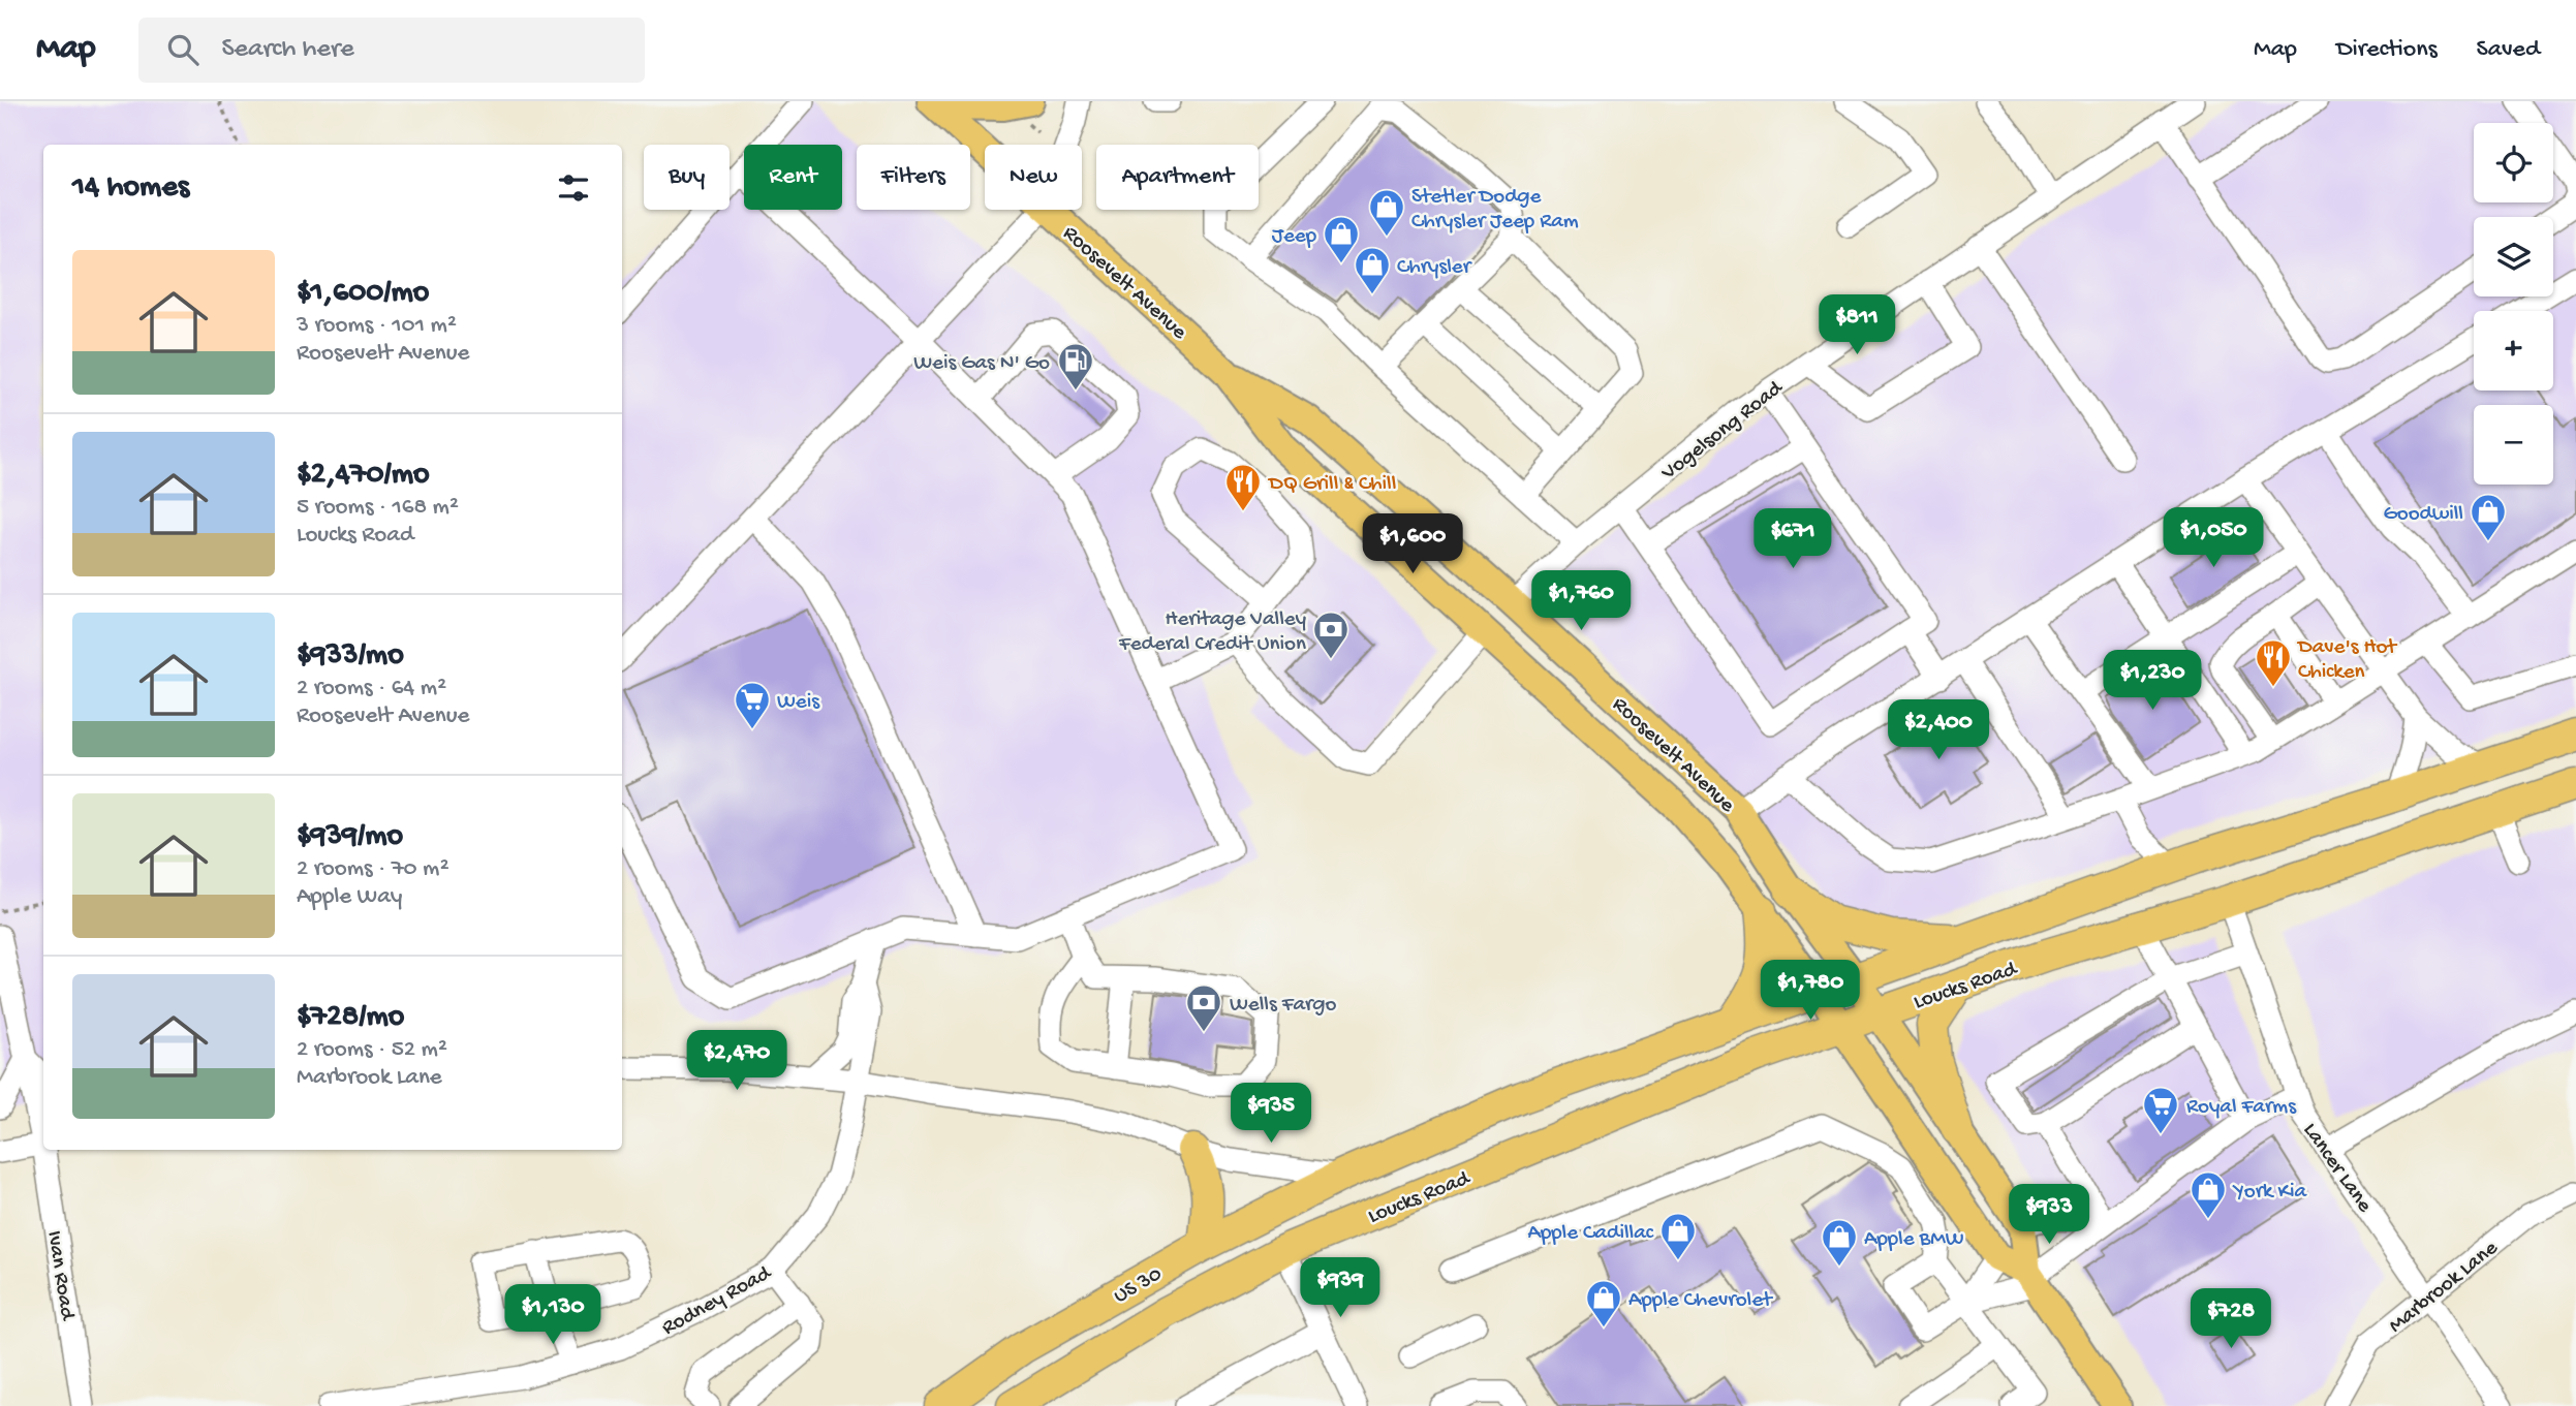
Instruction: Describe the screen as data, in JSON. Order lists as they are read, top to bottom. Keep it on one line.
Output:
{"streets":{"highway":["Loucks Road","US 30"],"main road":["Roosevelt Avenue"],"street":["Vogelsong Road","Lancer Lane","Ivan Road","Marbrook Lane","Rodney Road"]},"crossings":[["Roosevelt Avenue","Vogelsong Road"],["Roosevelt Avenue","Loucks Road"],["Loucks Road","Lancer Lane"],["Loucks Road","US 30"],["Lancer Lane","Marbrook Lane"]],"places":{"shop":["Stetler Dodge Chrysler Jeep Ram","Jeep","Chrysler","Goodwill","York Kia","Apple Cadillac","Apple BMW","Apple Chevrolet"],"fuel station":["Weis Gas N' Go"],"restaurant":["DQ Grill & Chill","Dave's Hot Chicken"],"bank":["Heritage Valley Federal Credit Union","Wells Fargo"],"supermarket":["Weis","Royal Farms"]},"page":{"header":"Map","search":"Search here","nav":["Map","Directions","Saved"],"map_buttons":["+","−"],"chip":["Buy","Rent","Filters","New","Apartment"],"heading":"14 homes","list":[{"name":"$1,600/mo","note":"3 rooms · 101 m² · Roosevelt Avenue"},{"name":"$2,470/mo","note":"5 rooms · 168 m² · Loucks Road"},{"name":"$933/mo","note":"2 rooms · 64 m² · Roosevelt Avenue"},{"name":"$939/mo","note":"2 rooms · 70 m² · Apple Way"},{"name":"$728/mo","note":"2 rooms · 52 m² · Marbrook Lane"}],"price":["$811","$1,050","$671","$1,600","$1,760","$1,230","$2,400","$1,780","$2,470","$935","$933","$939","$1,130","$728"]}}
